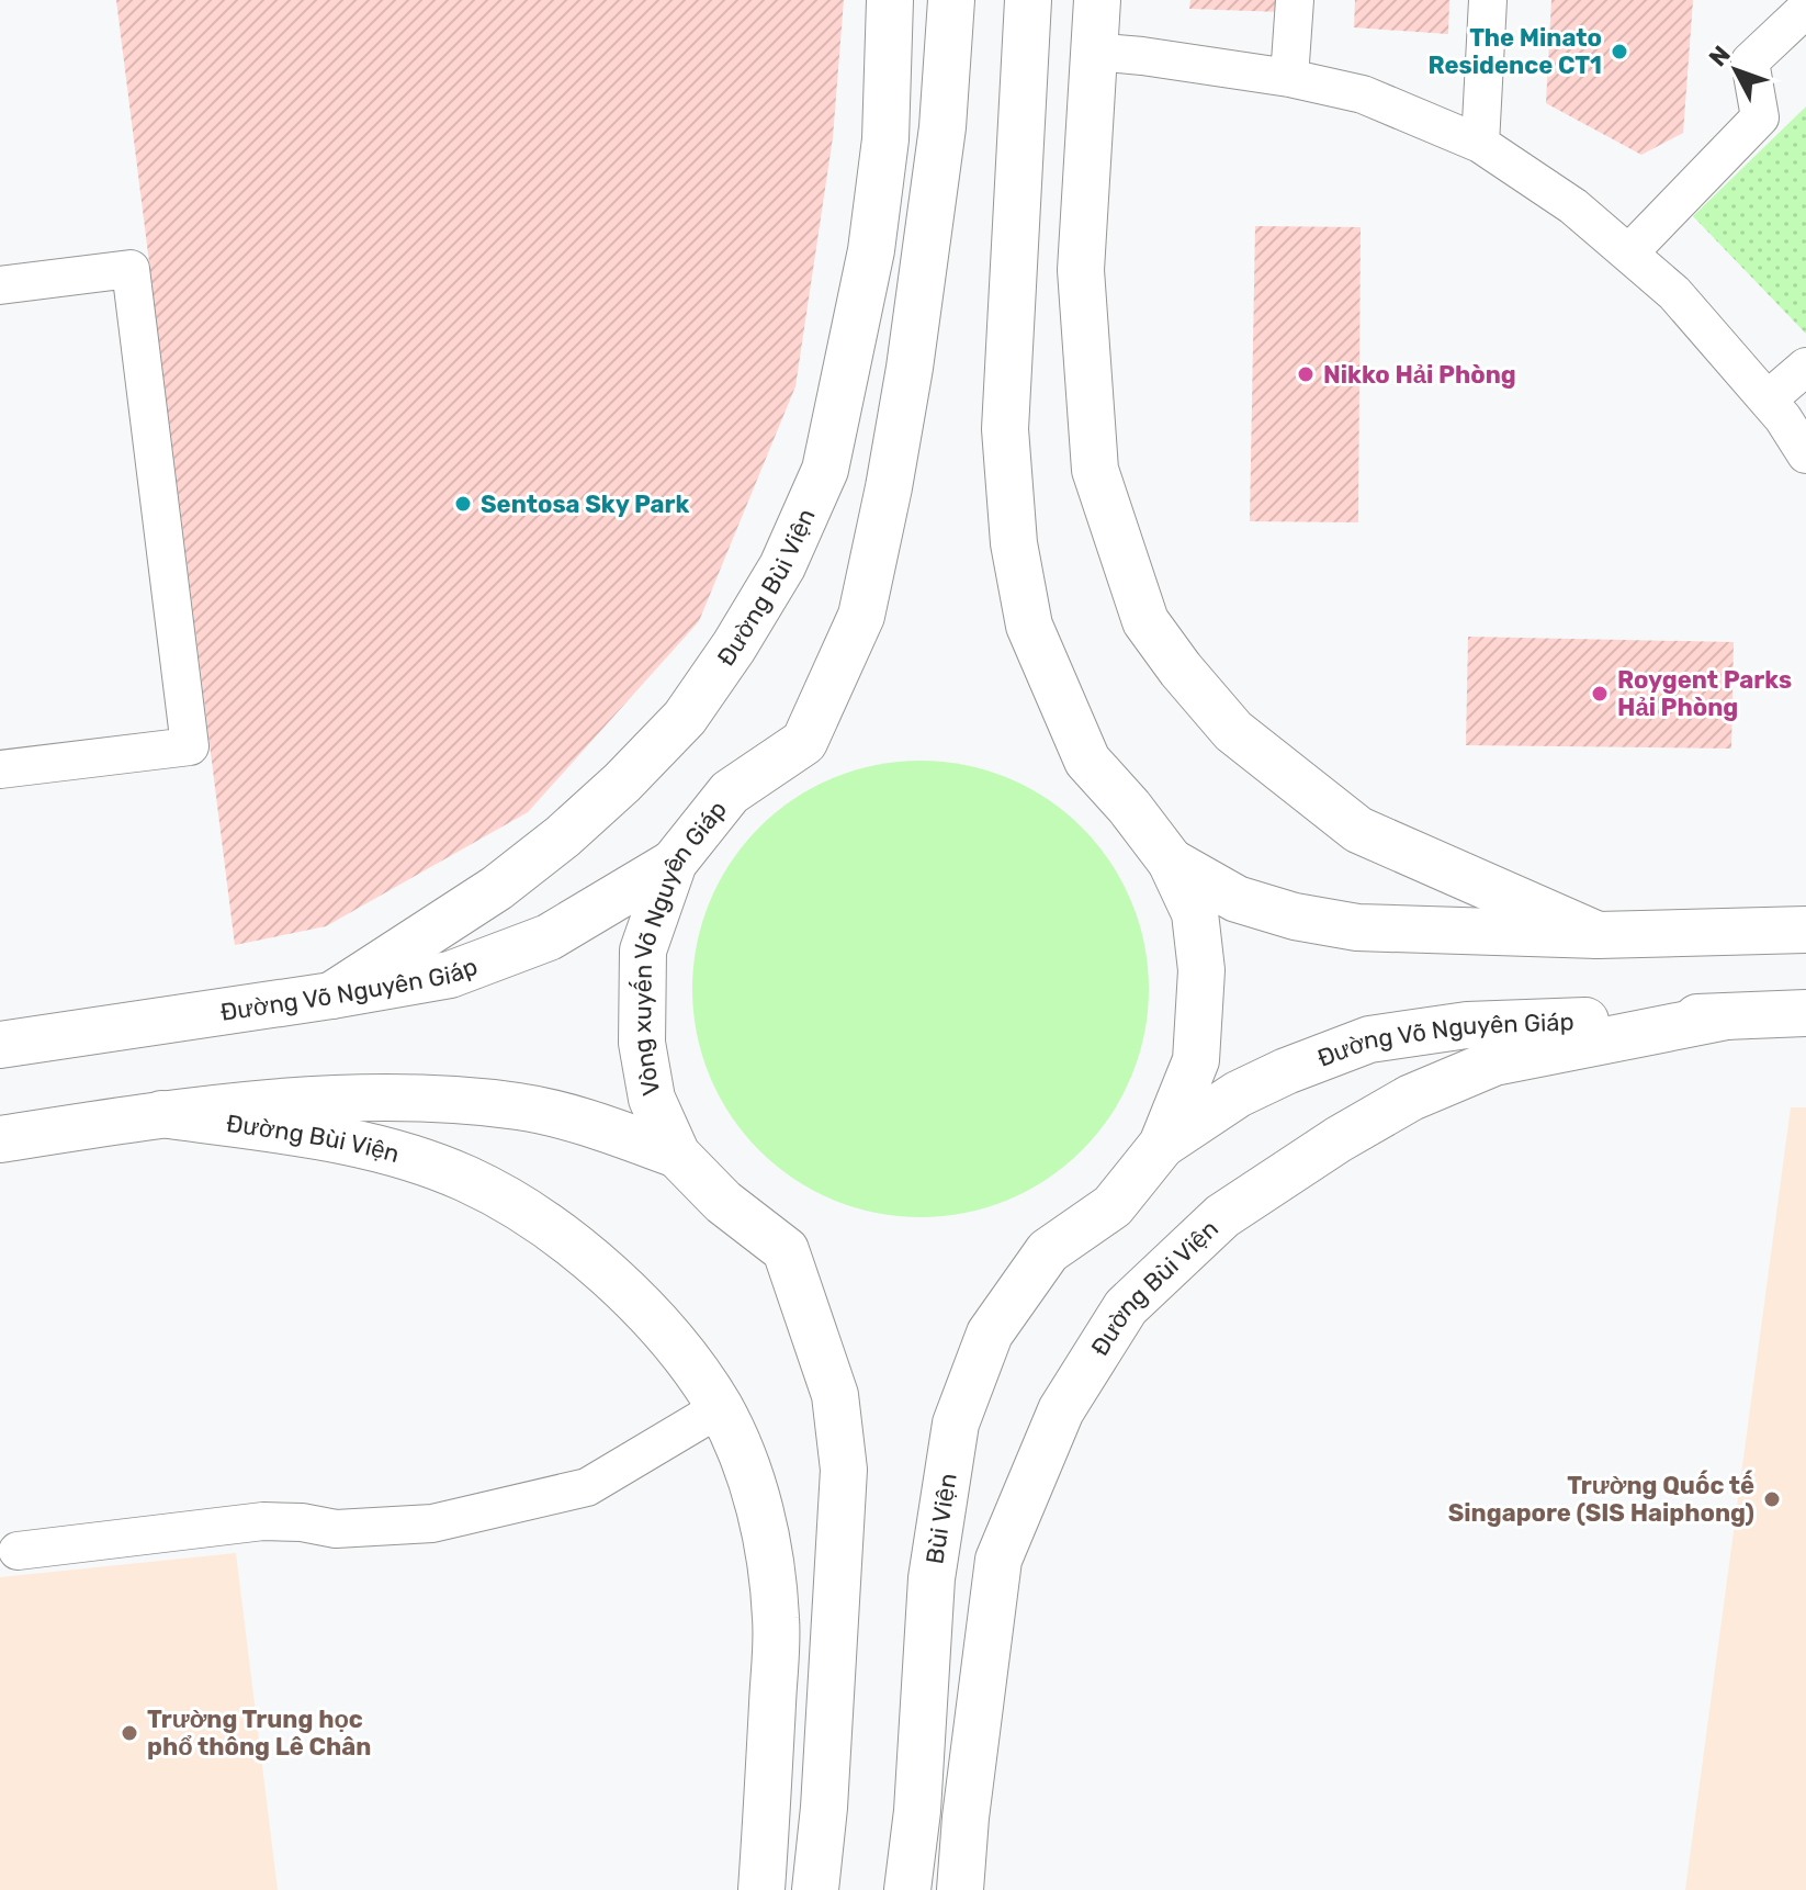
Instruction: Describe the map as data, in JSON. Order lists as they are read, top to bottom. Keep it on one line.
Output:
{"streets":{"main road":["Đường Bùi Viện","Vòng xuyến Võ Nguyên Giáp","Đường Võ Nguyên Giáp","Bùi Viện"]},"crossings":[["Đường Bùi Viện","Đường Võ Nguyên Giáp"],["Vòng xuyến Võ Nguyên Giáp","Đường Võ Nguyên Giáp"],["Đường Võ Nguyên Giáp","Bùi Viện"]],"places":["The Minato Residence CT1","Nikko Hải Phòng","Sentosa Sky Park","Roygent Parks Hải Phòng","Trường Quốc tế Singapore (SIS Haiphong)","Trường Trung học phổ thông Lê Chân"],"north":"top left"}
